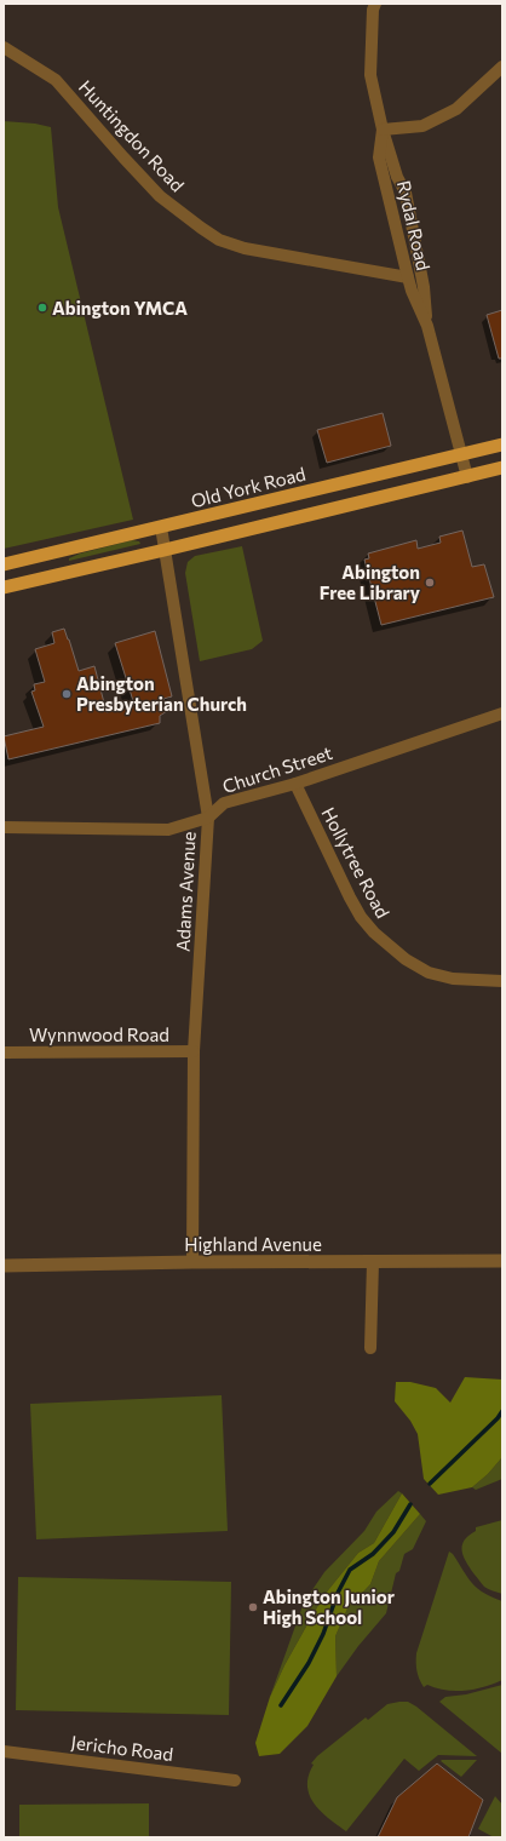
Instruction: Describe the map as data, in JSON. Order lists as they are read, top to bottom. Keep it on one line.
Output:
{"streets":{"highway":["Old York Road"],"street":["Huntingdon Road","Rydal Road","Church Street","Hollytree Road","Adams Avenue","Wynnwood Road","Highland Avenue","Jericho Road"]},"crossings":[["Huntingdon Road","Rydal Road"],["Rydal Road","Old York Road"],["Old York Road","Adams Avenue"],["Church Street","Hollytree Road"],["Church Street","Adams Avenue"],["Adams Avenue","Wynnwood Road"],["Adams Avenue","Highland Avenue"]],"places":["Abington YMCA","Abington Free Library","Abington Presbyterian Church","Abington Junior High School"]}
